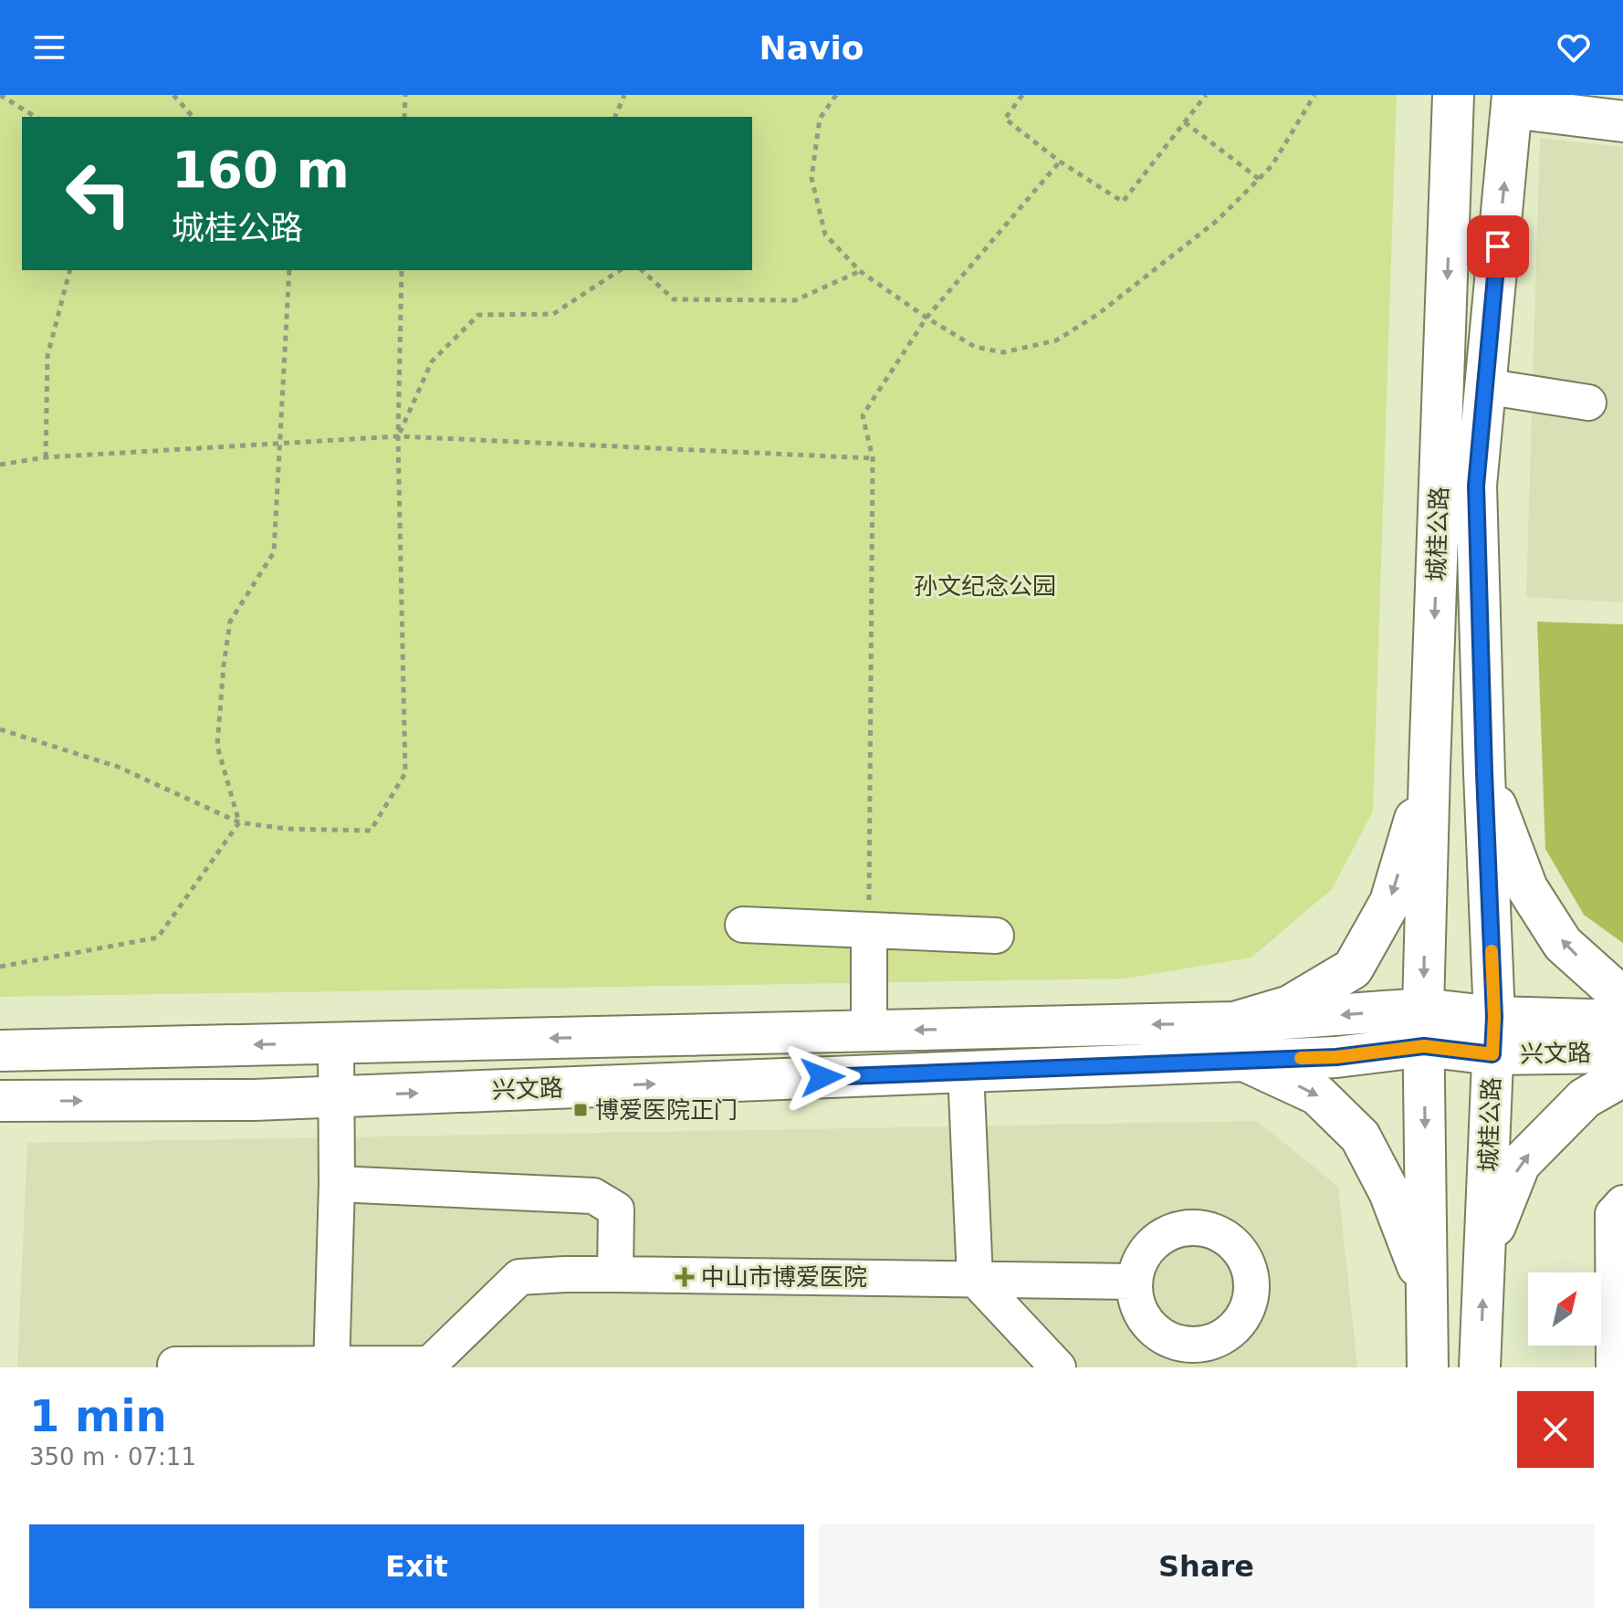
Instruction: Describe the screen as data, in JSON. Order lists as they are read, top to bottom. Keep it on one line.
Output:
{"streets":{"main road":["城桂公路","兴文路"]},"crossings":[["城桂公路","兴文路"]],"parks":["孙文纪念公园"],"places":{"transit":["博爱医院正门"],"health":["中山市博爱医院"]},"north":"top right","page":{"header":"Navio","turn":["160 m","城桂公路"],"heading":["1 min","350 m · 07:11"],"buttons":["Exit","Share"]}}
